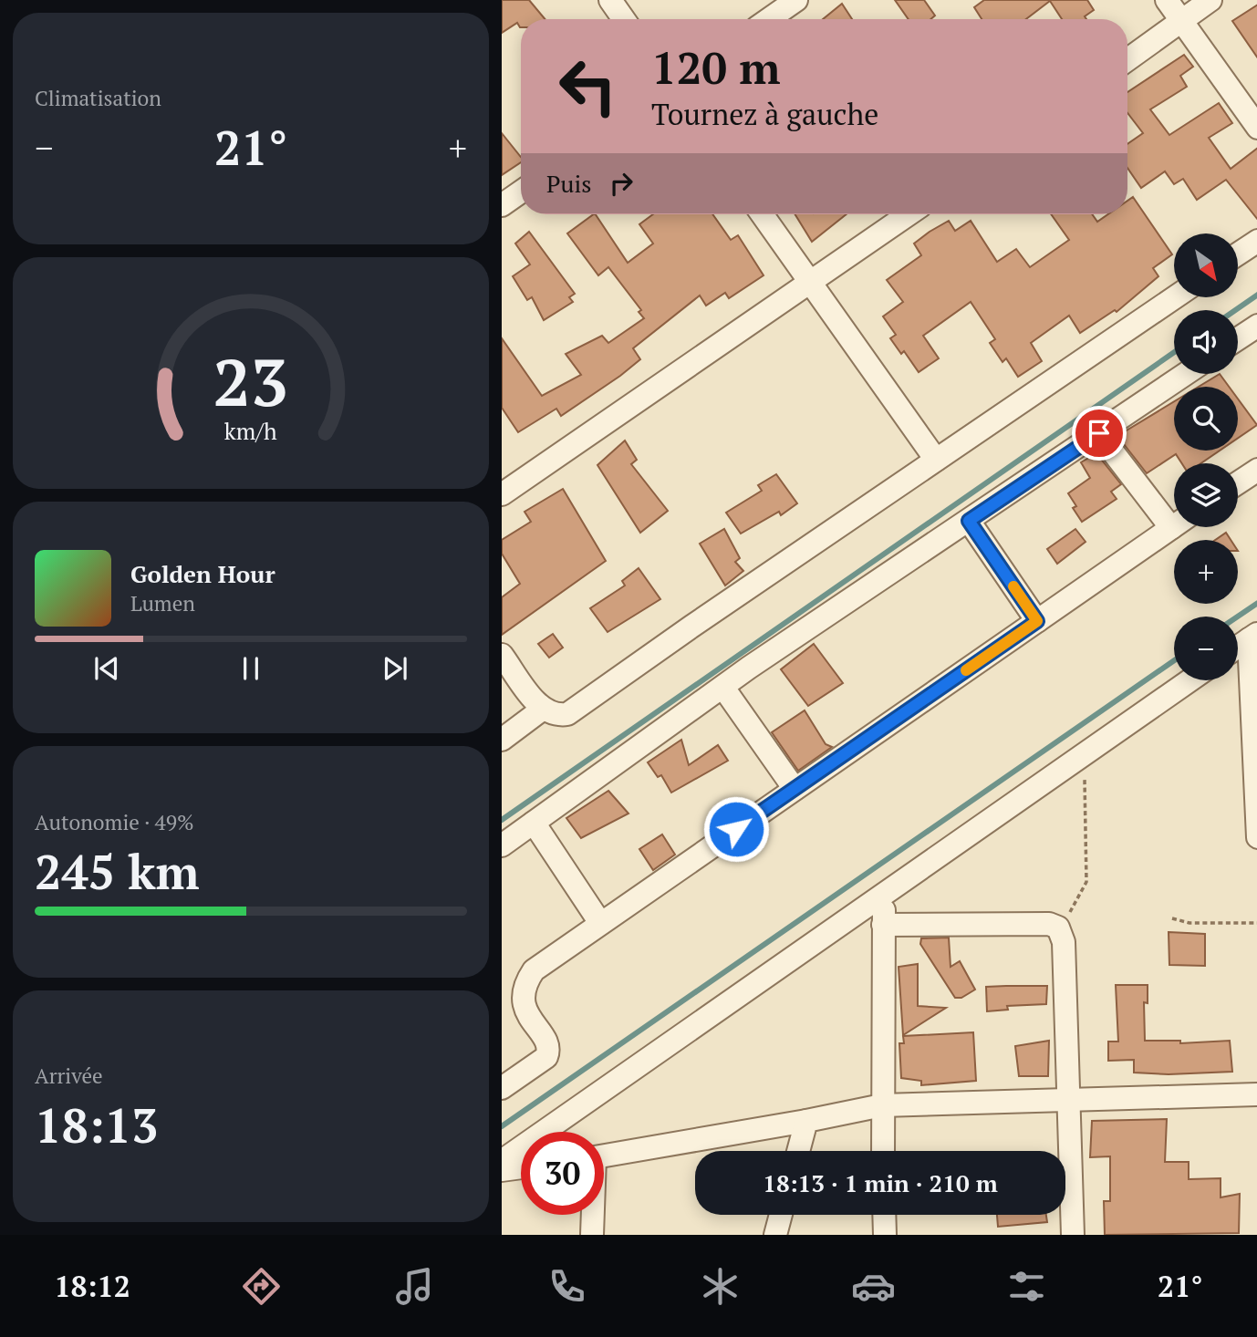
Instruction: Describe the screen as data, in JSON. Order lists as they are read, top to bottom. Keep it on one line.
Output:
{"north":"bottom right","page":{"tile":["Climatisation",["Autonomie · 49%","245 km"],["Arrivée","18:13"]],"turn":["120 m","Tournez à gauche"],"heat":["−","21°","+"],"then":"Puis","map_buttons":["+","−"],"song":["Golden Hour","Lumen"],"limit":"30","trip":"18:13 · 1 min · 210 m","tabs":["18:12","21°"],"gauge":["23","km/h"]}}
